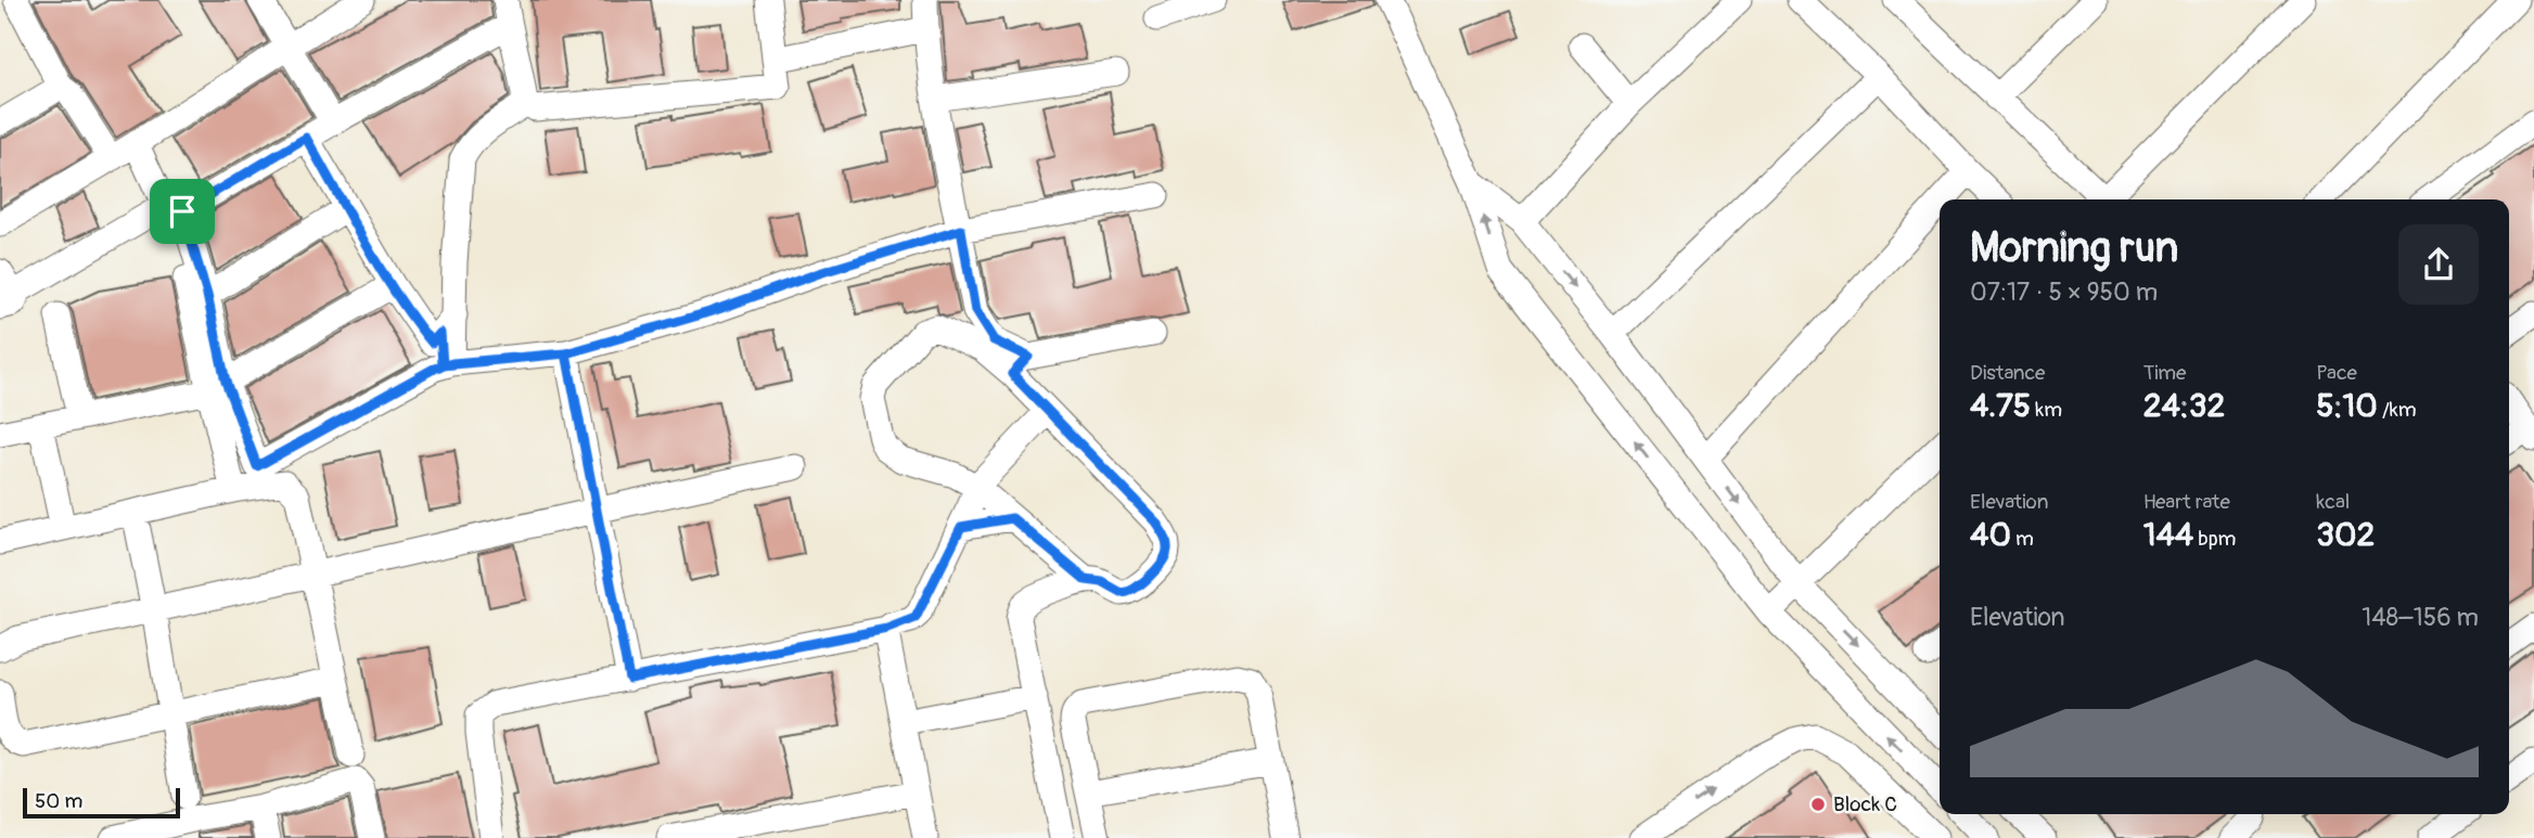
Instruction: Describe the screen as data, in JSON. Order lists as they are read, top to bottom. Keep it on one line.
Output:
{"places":["Block C"],"scale_bar":"50 m","page":{"heading":["Morning run","07:17 · 5 × 950 m"],"stats":[["Distance","4.75 km"],["Time","24:32"],["Pace","5:10 /km"],["Elevation","40 m"],["Heart rate","144 bpm"],["kcal","302"]],"chart":["Elevation","148–156 m"],"scale":"50 m"}}
